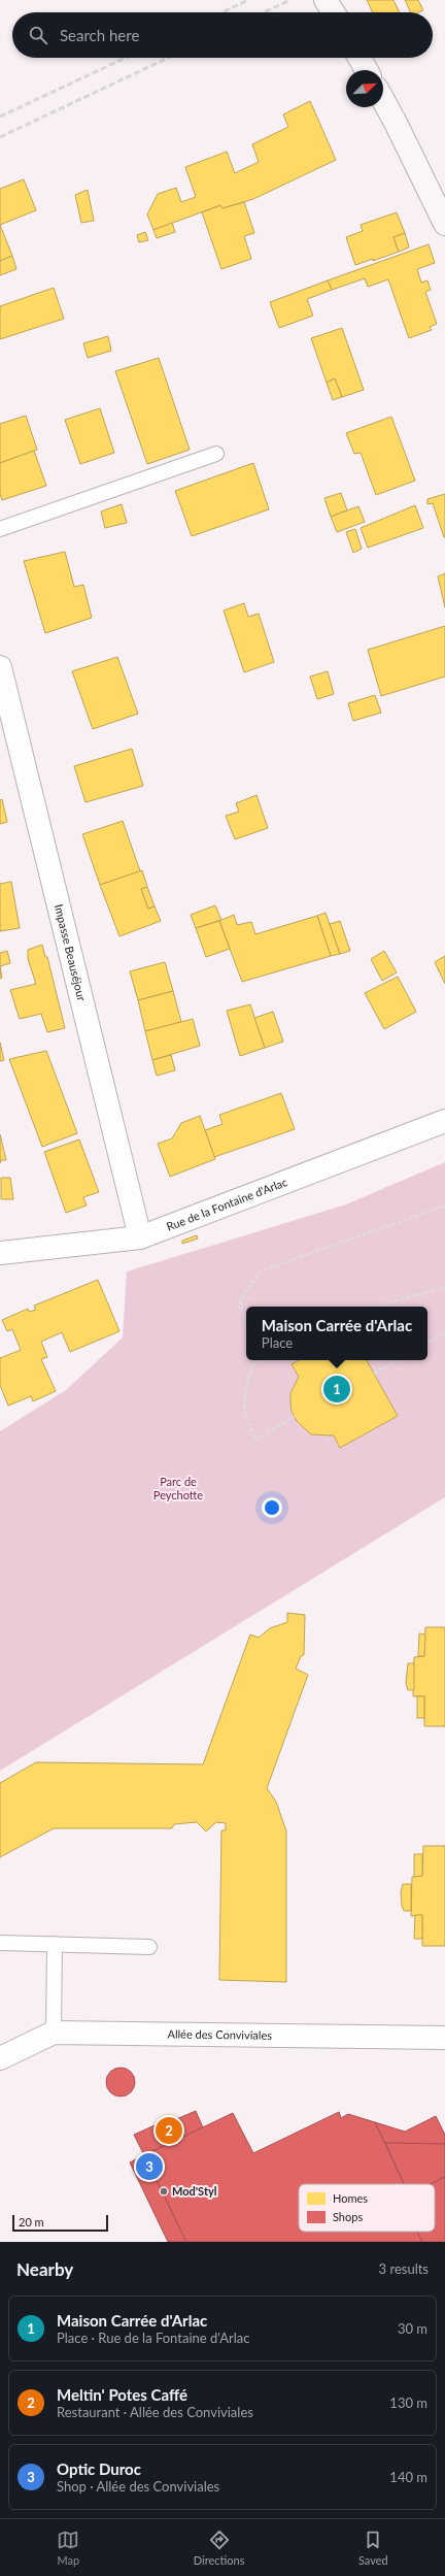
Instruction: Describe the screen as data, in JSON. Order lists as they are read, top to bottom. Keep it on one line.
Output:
{"streets":{"street":["Impasse Beauséjour","Rue de la Fontaine d'Arlac","Allée des Conviviales"]},"crossings":[["Impasse Beauséjour","Rue de la Fontaine d'Arlac"]],"parks":["Parc de Peychotte"],"places":["Mod'Styl"],"legend":["Homes","Shops"],"scale_bar":"20 m","north":"top right","page":{"search":"Search here","popup":["Maison Carrée d'Arlac","Place"],"pins":["1","2","3"],"scale":"20 m","heading":["Nearby","3 results"],"list":[{"mark":"1","name":"Maison Carrée d'Arlac","note":"Place · Rue de la Fontaine d'Arlac","value":"30 m"},{"mark":"2","name":"Meltin' Potes Caffé","note":"Restaurant · Allée des Conviviales","value":"130 m"},{"mark":"3","name":"Optic Duroc","note":"Shop · Allée des Conviviales","value":"140 m"}],"nav":["Map","Directions","Saved"]}}
